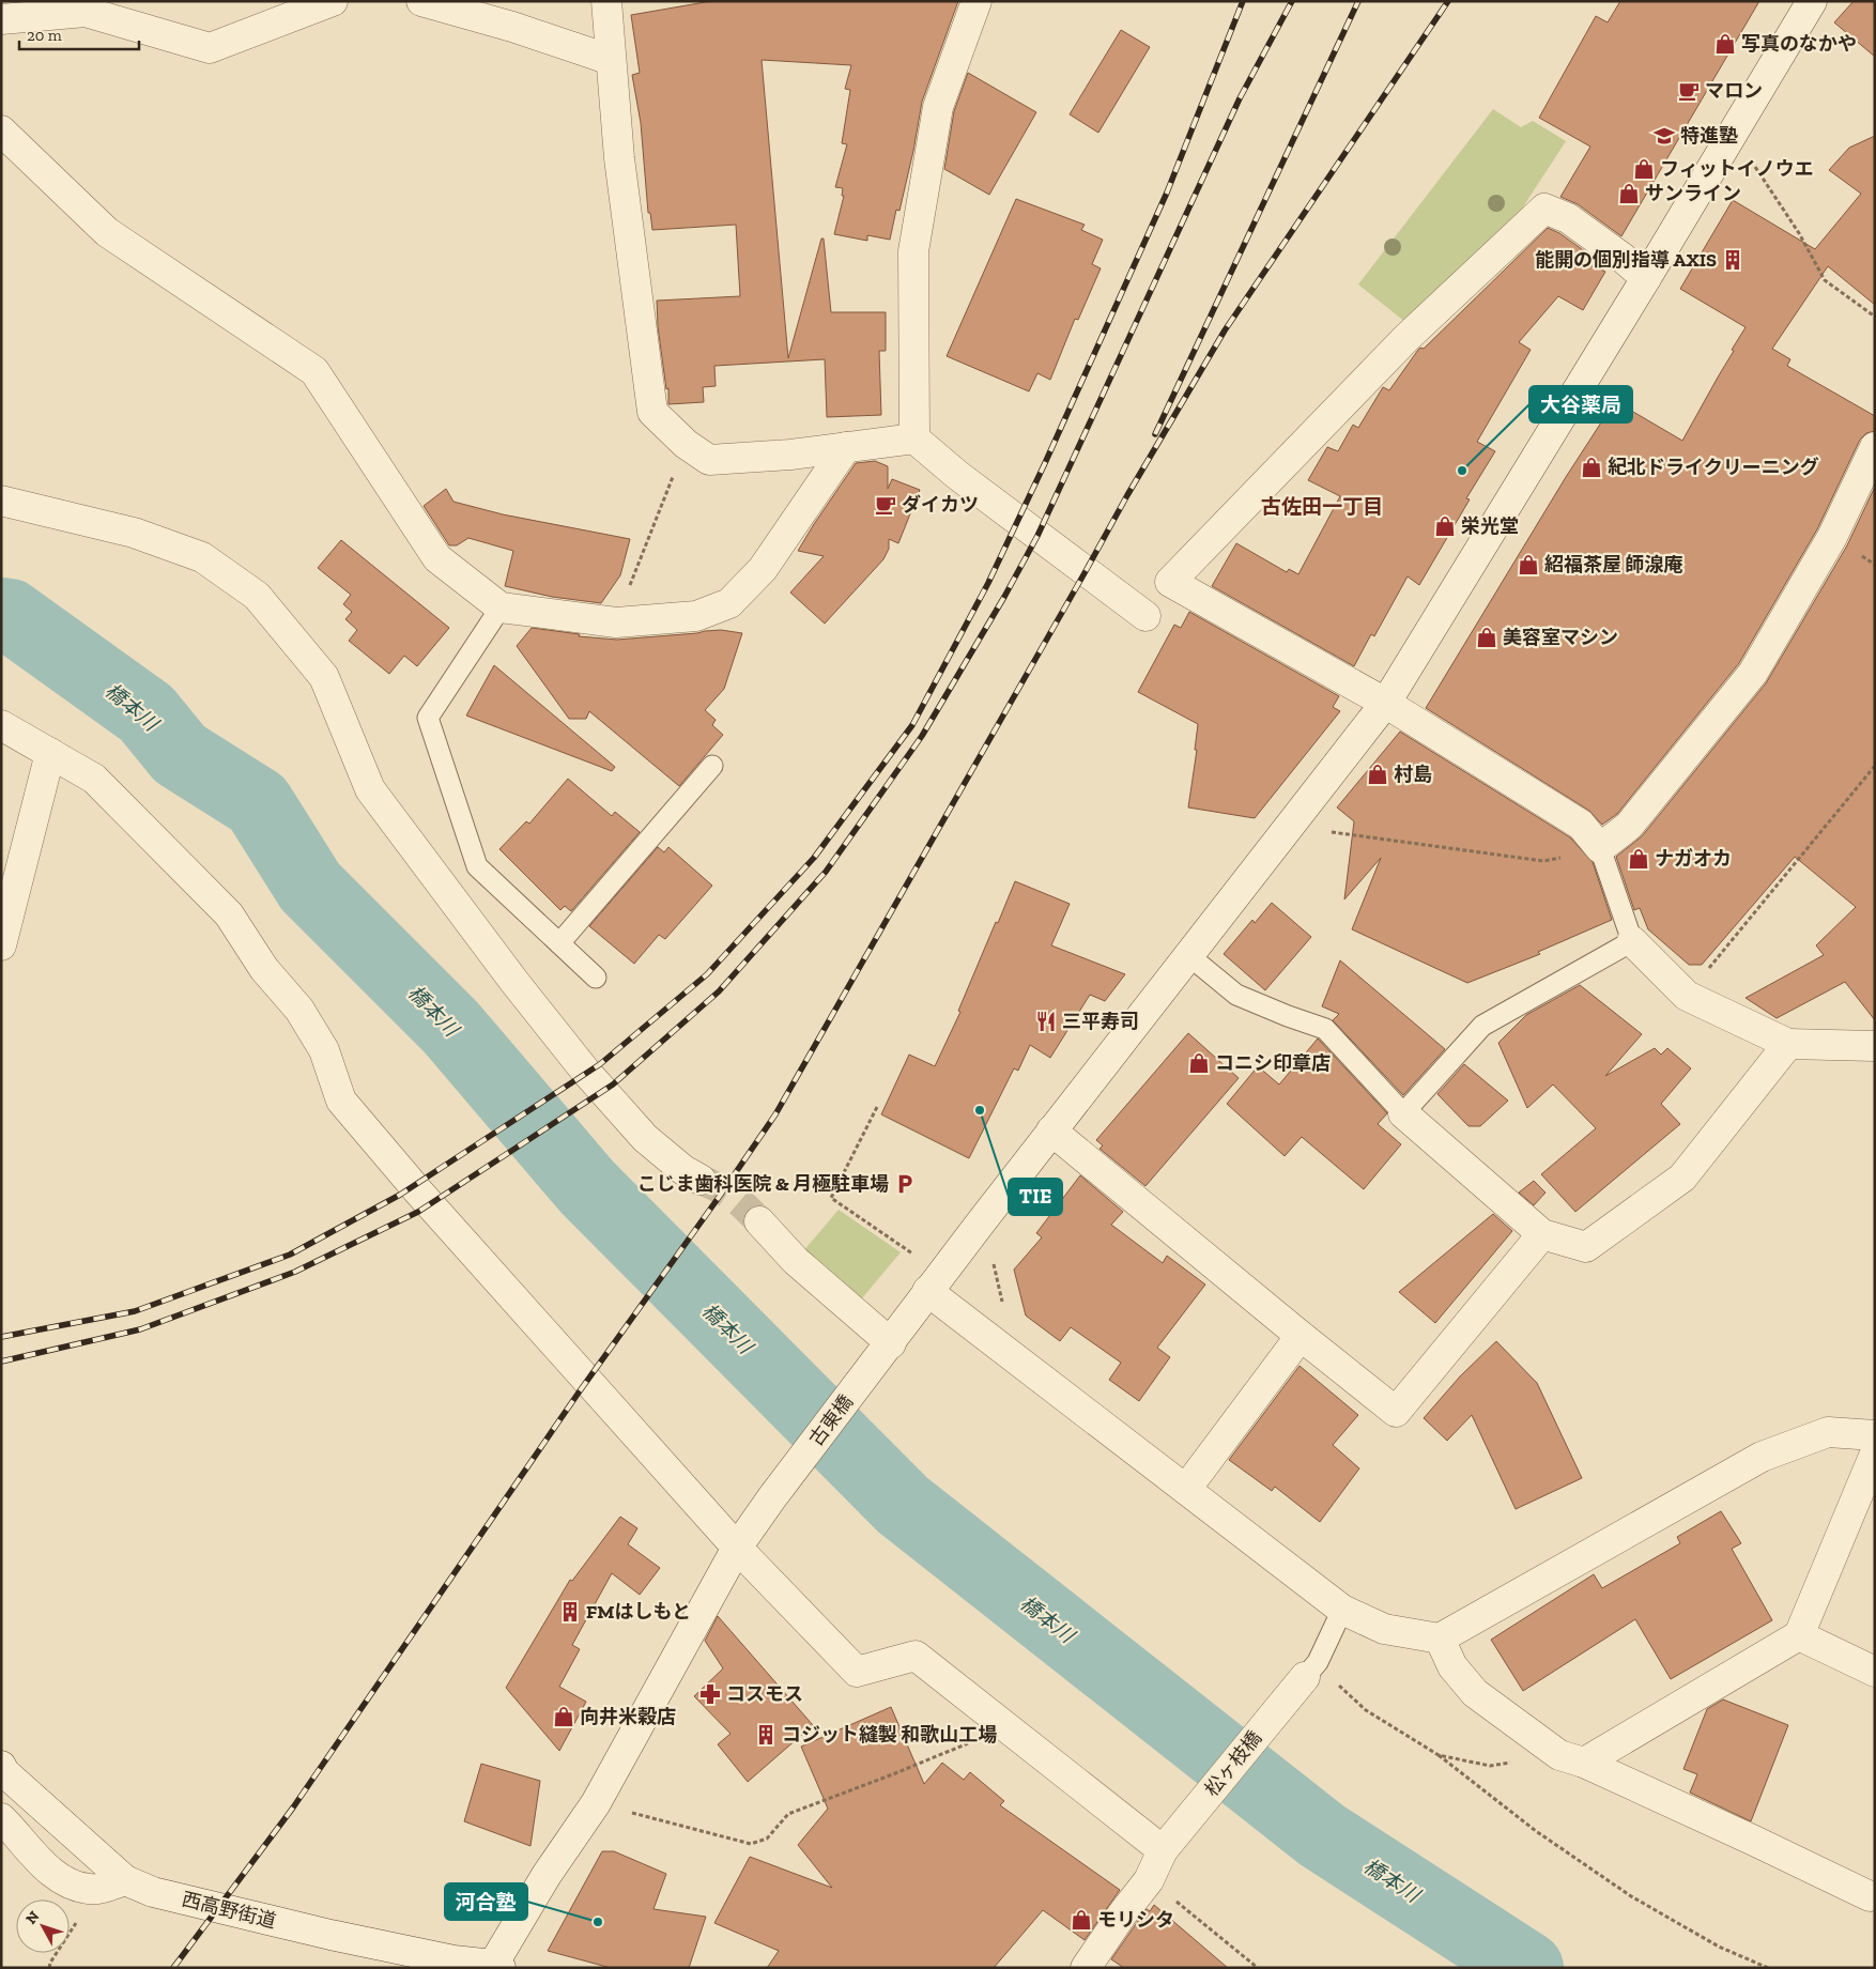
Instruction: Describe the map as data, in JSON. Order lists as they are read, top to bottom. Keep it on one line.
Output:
{"streets":{"street":["古東橋","松ヶ枝橋","西高野街道"]},"crossings":[["古東橋","西高野街道"]],"districts":["古佐田一丁目"],"water":["橋本川"],"places":{"shop":["写真のなかや","フィットイノウエ","サンライン","紀北ドライクリーニング","栄光堂","紹福茶屋 師湶庵","美容室マシン","村島","ナガオカ","コニシ印章店","向井米穀店","モリシタ"],"cafe":["マロン","ダイカツ"],"school or university":["特進塾"],"building":["能開の個別指導 AXIS","FMはしもと","コジット縫製 和歌山工場"],"other":["大谷薬局","TIE","河合塾"],"restaurant":["三平寿司"],"parking":["こじま歯科医院 & 月極駐車場"],"pharmacy":["コスモス"]},"scale_bar":"20 m","north":"top left"}
